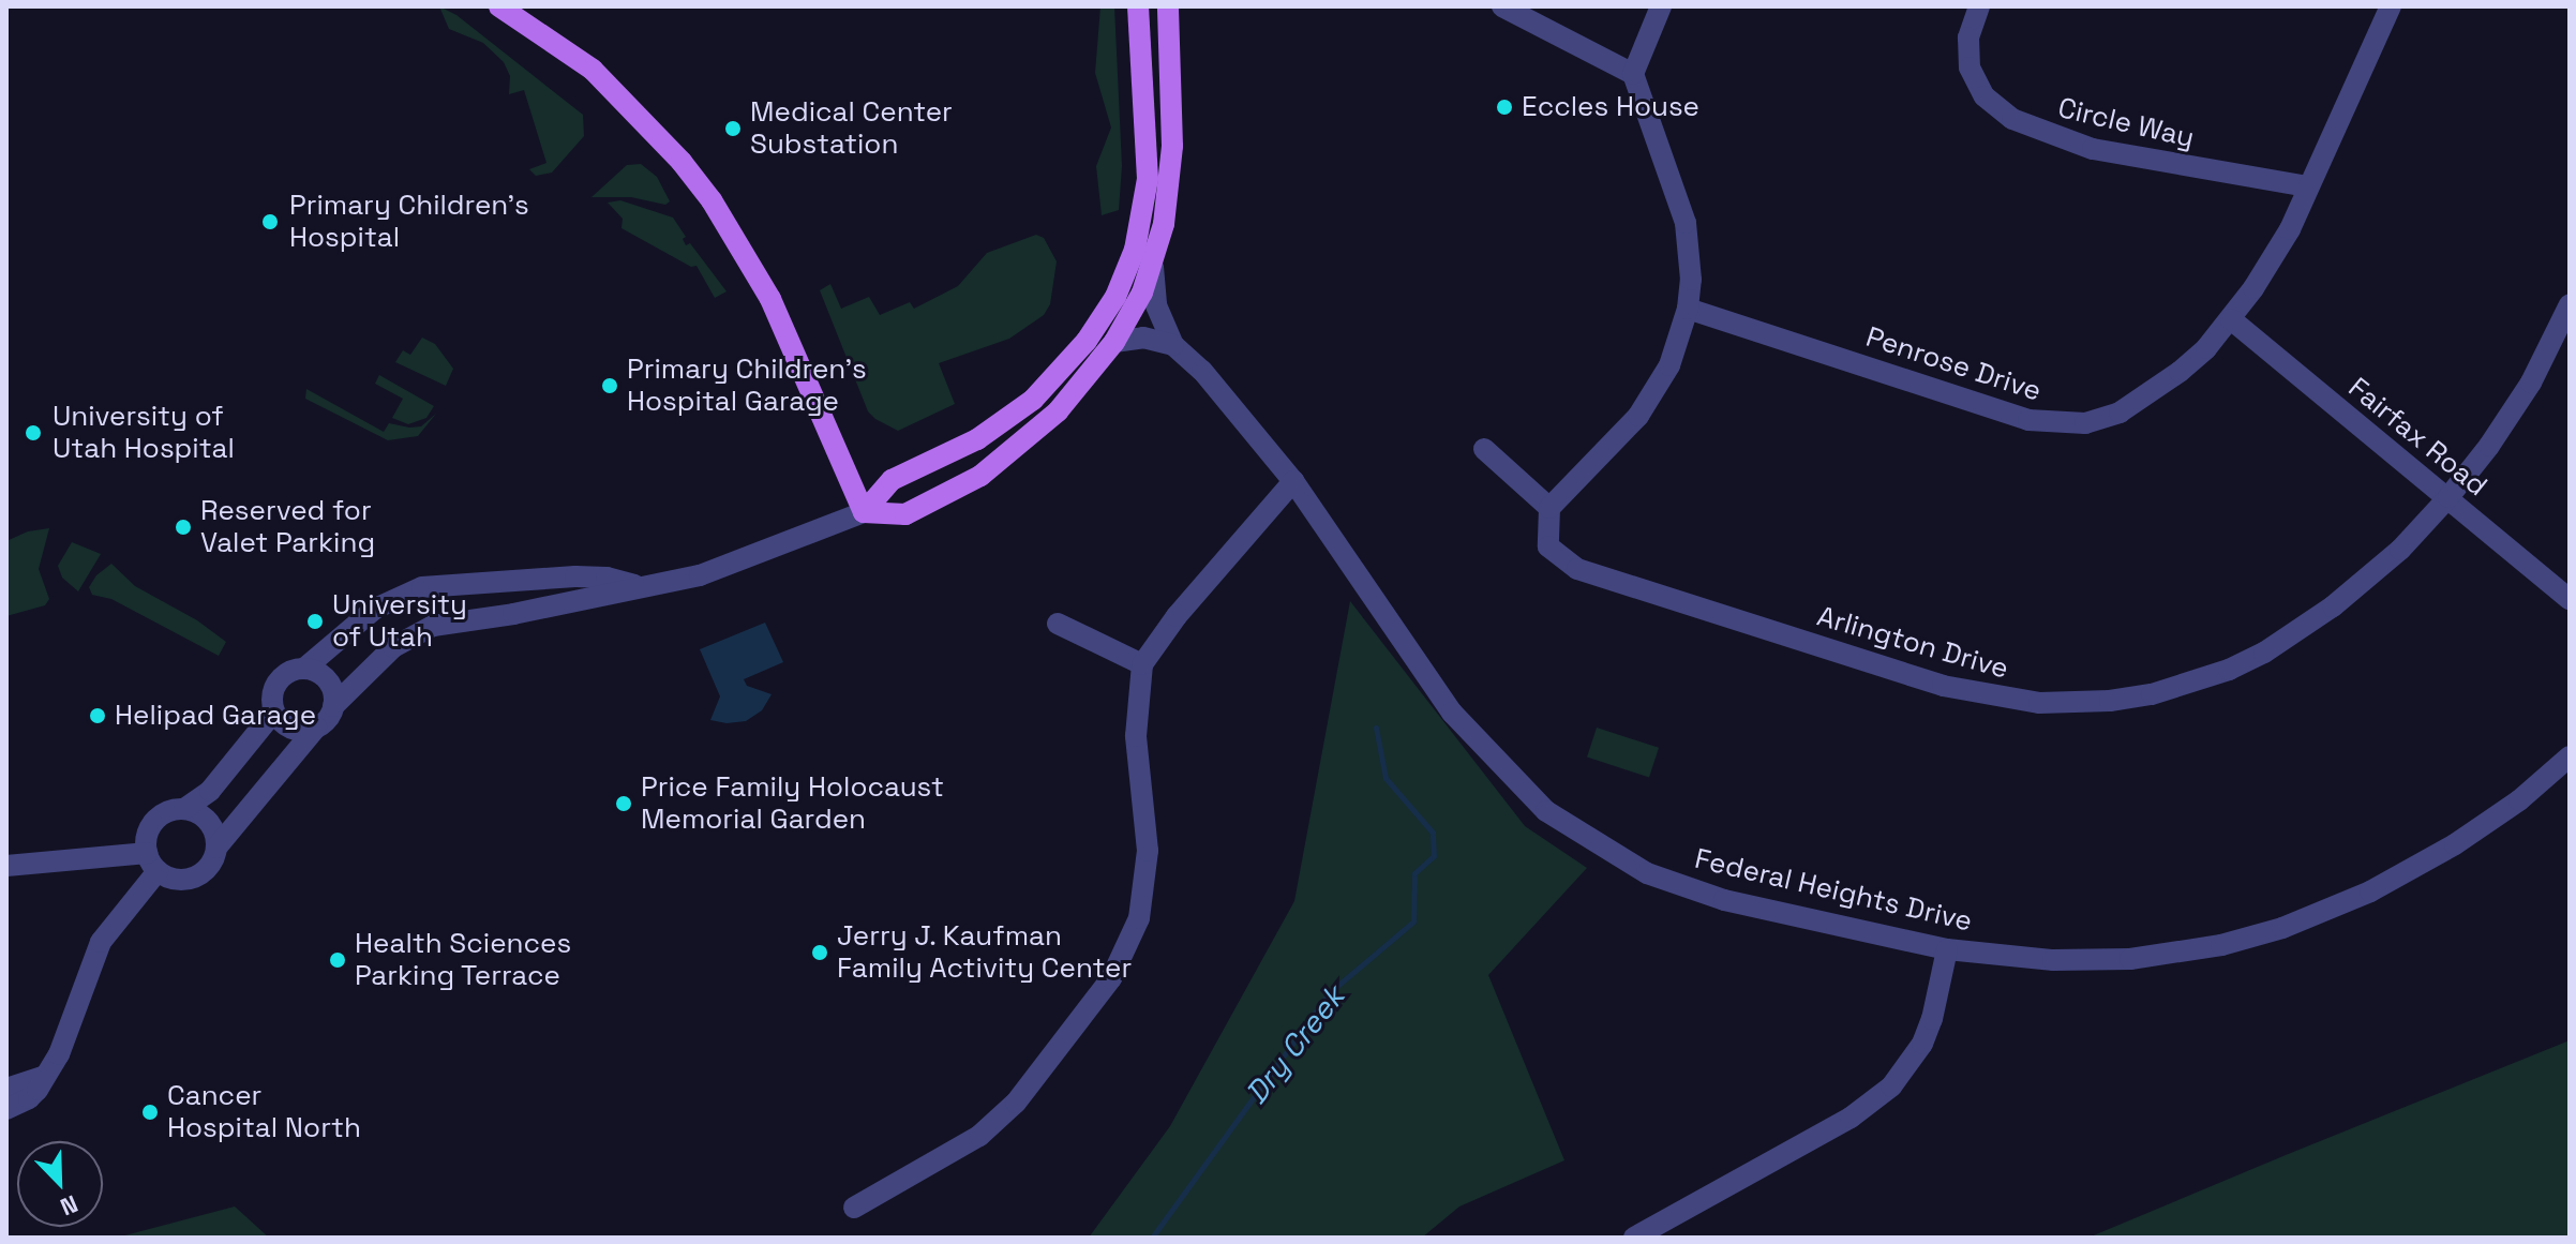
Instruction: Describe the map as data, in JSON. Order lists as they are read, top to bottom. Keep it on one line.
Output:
{"streets":{"street":["Circle Way","Penrose Drive","Fairfax Road","Arlington Drive","Federal Heights Drive"]},"crossings":[["Circle Way","Penrose Drive"],["Penrose Drive","Fairfax Road"],["Fairfax Road","Arlington Drive"]],"water":["Dry Creek"],"places":["Eccles House","Medical Center Substation","Primary Children's Hospital","Primary Children's Hospital Garage","University of Utah Hospital","Reserved for Valet Parking","University of Utah","Helipad Garage","Price Family Holocaust Memorial Garden","Jerry J. Kaufman Family Activity Center","Health Sciences Parking Terrace","Cancer Hospital North"],"north":"bottom right"}
